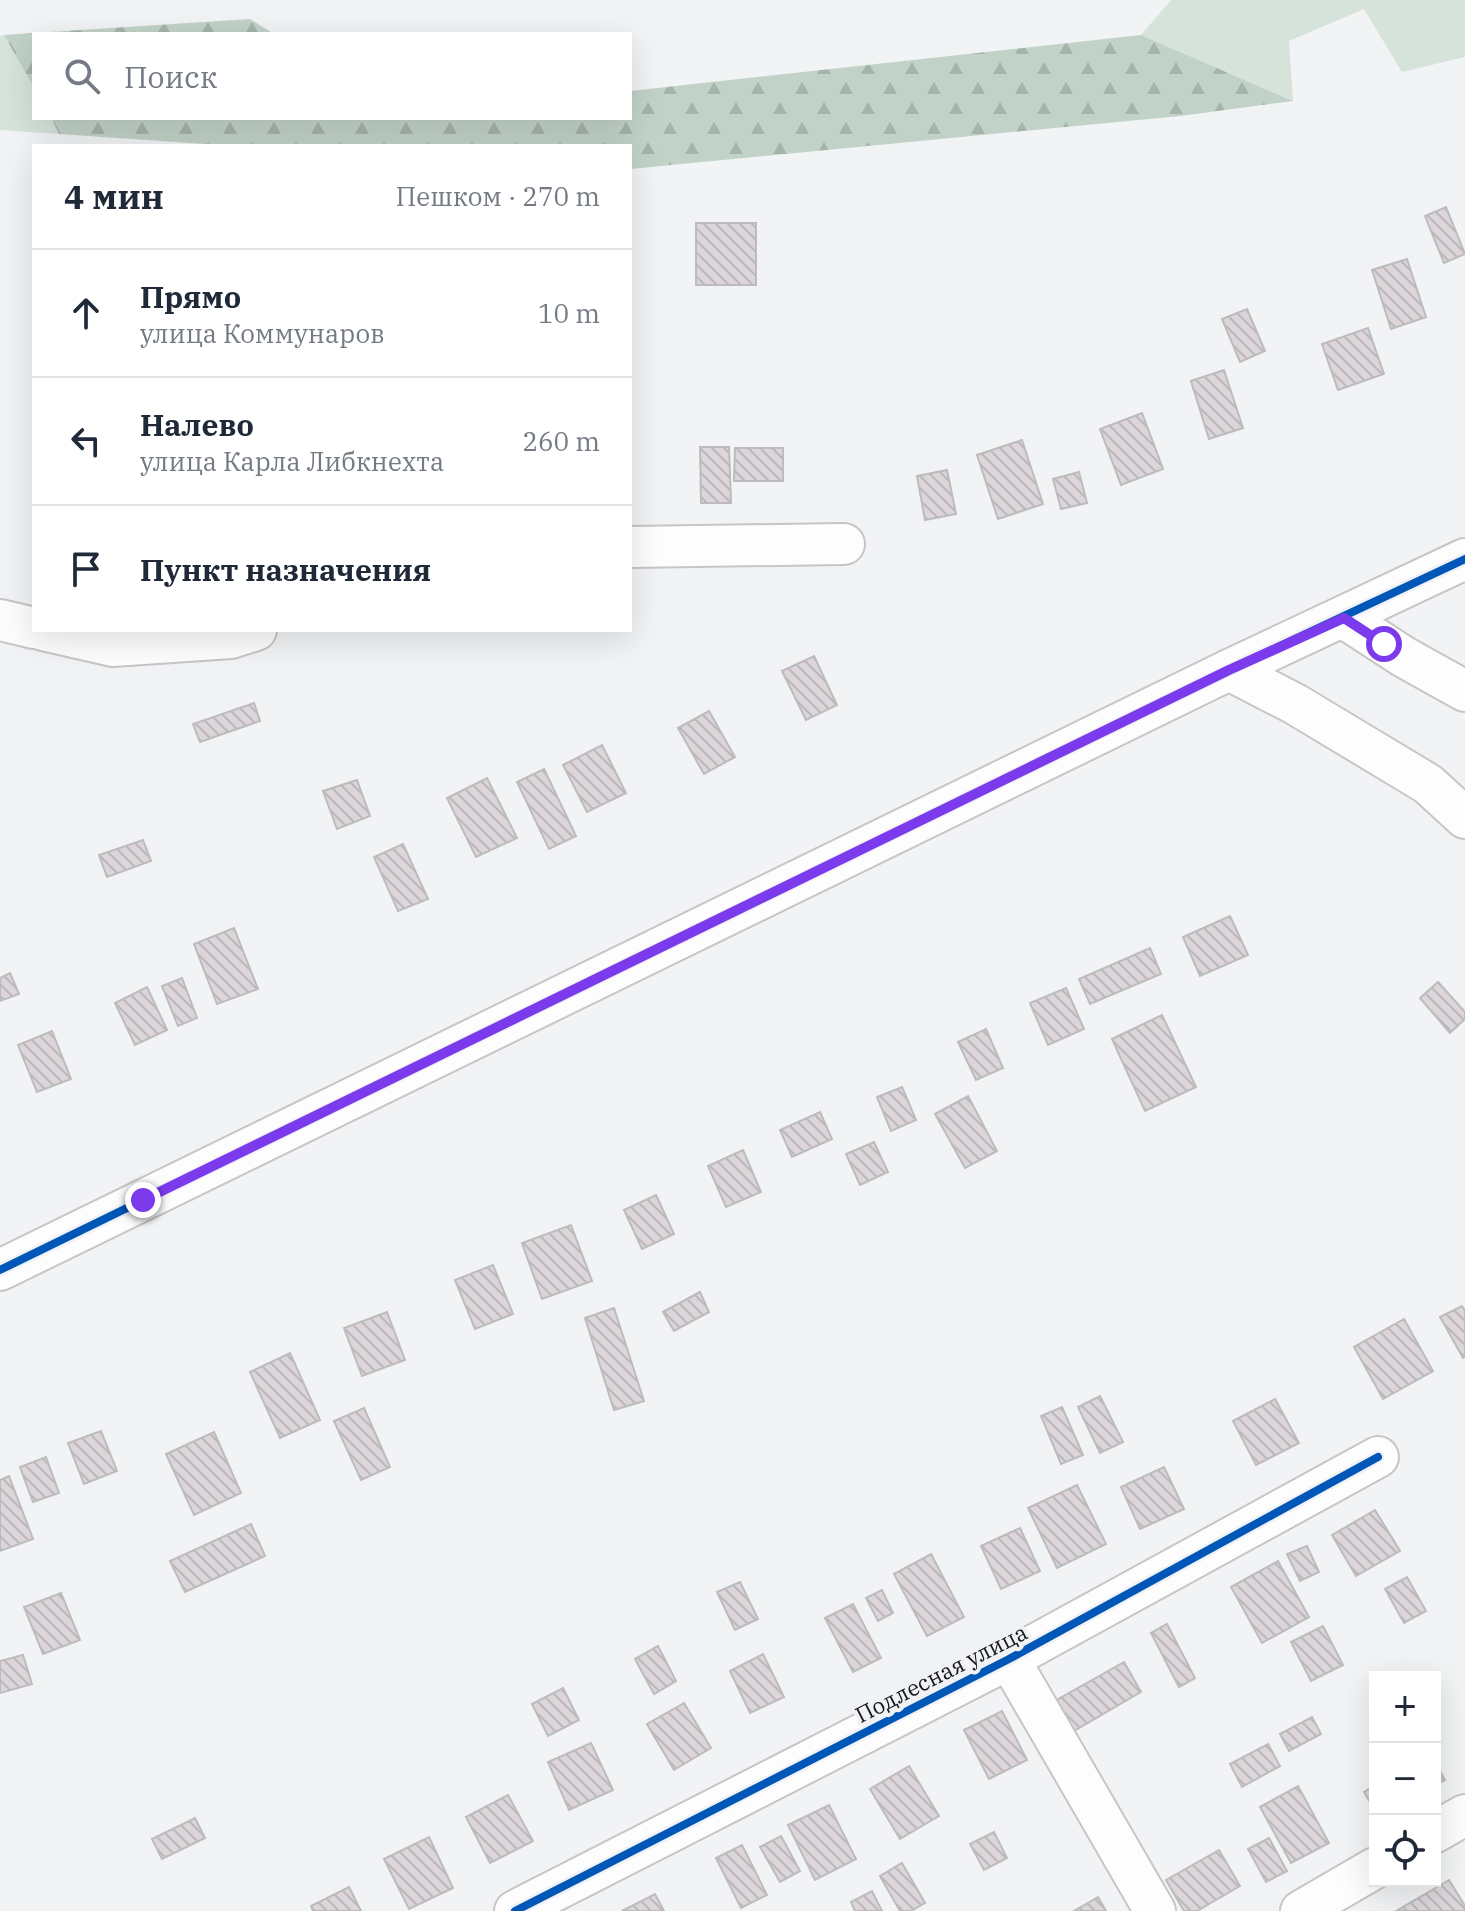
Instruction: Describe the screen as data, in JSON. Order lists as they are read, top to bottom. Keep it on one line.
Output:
{"streets":{"street":["Подлесная улица"]},"page":{"search":"Поиск","heading":["4 мин","Пешком · 270 m"],"list":[["Прямо","улица Коммунаров","10 m"],["Налево","улица Карла Либкнехта","260 m"],"Пункт назначения"],"map_buttons":["+","−"]}}
